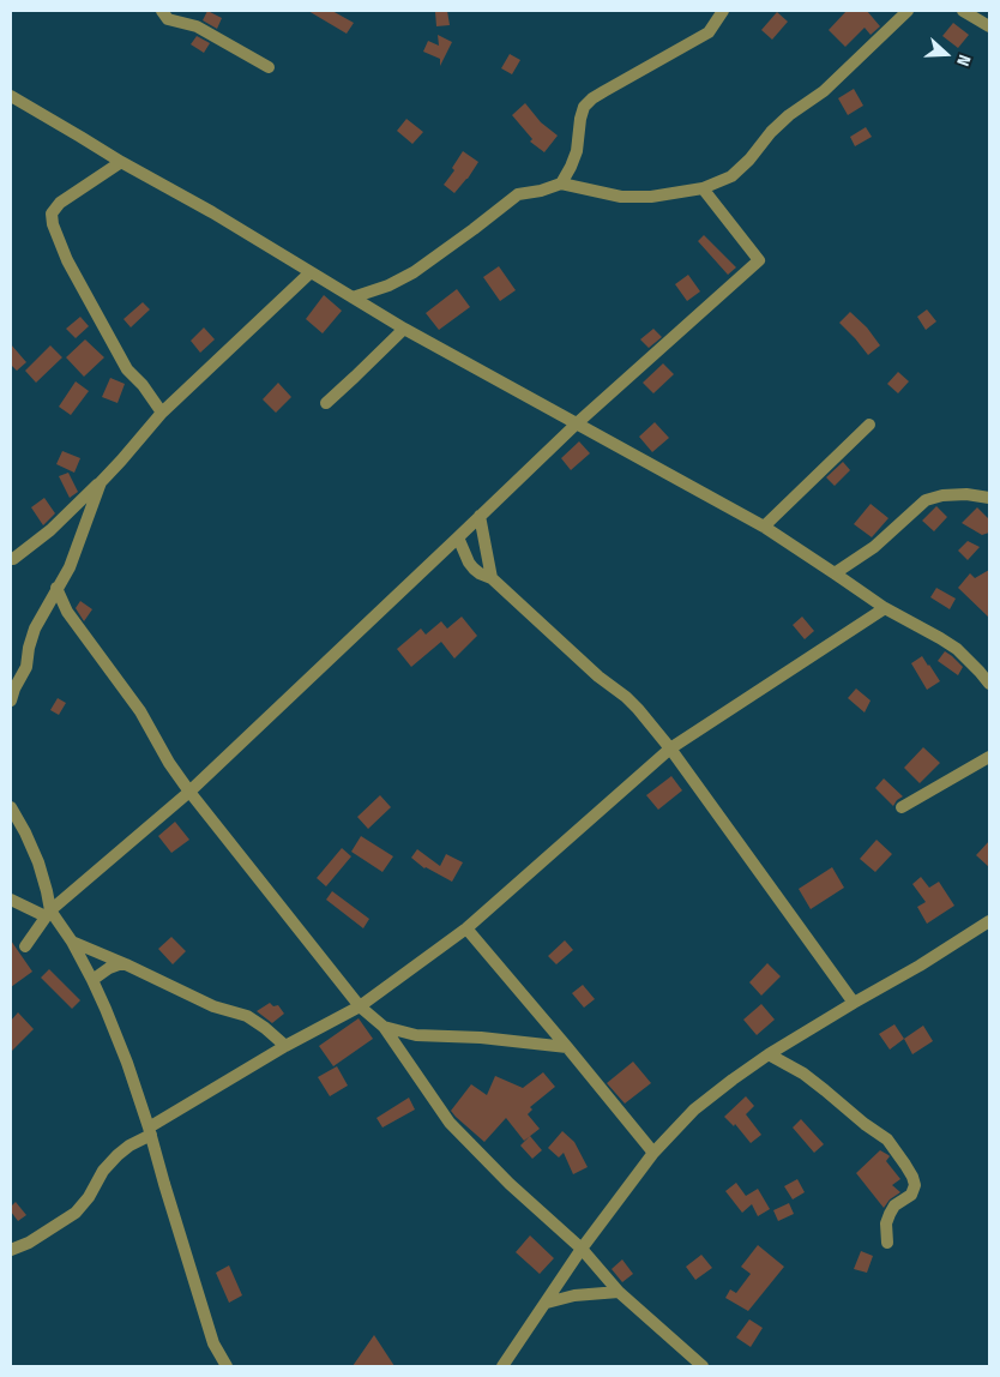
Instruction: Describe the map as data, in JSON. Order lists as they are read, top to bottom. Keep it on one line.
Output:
{"north":"right"}
